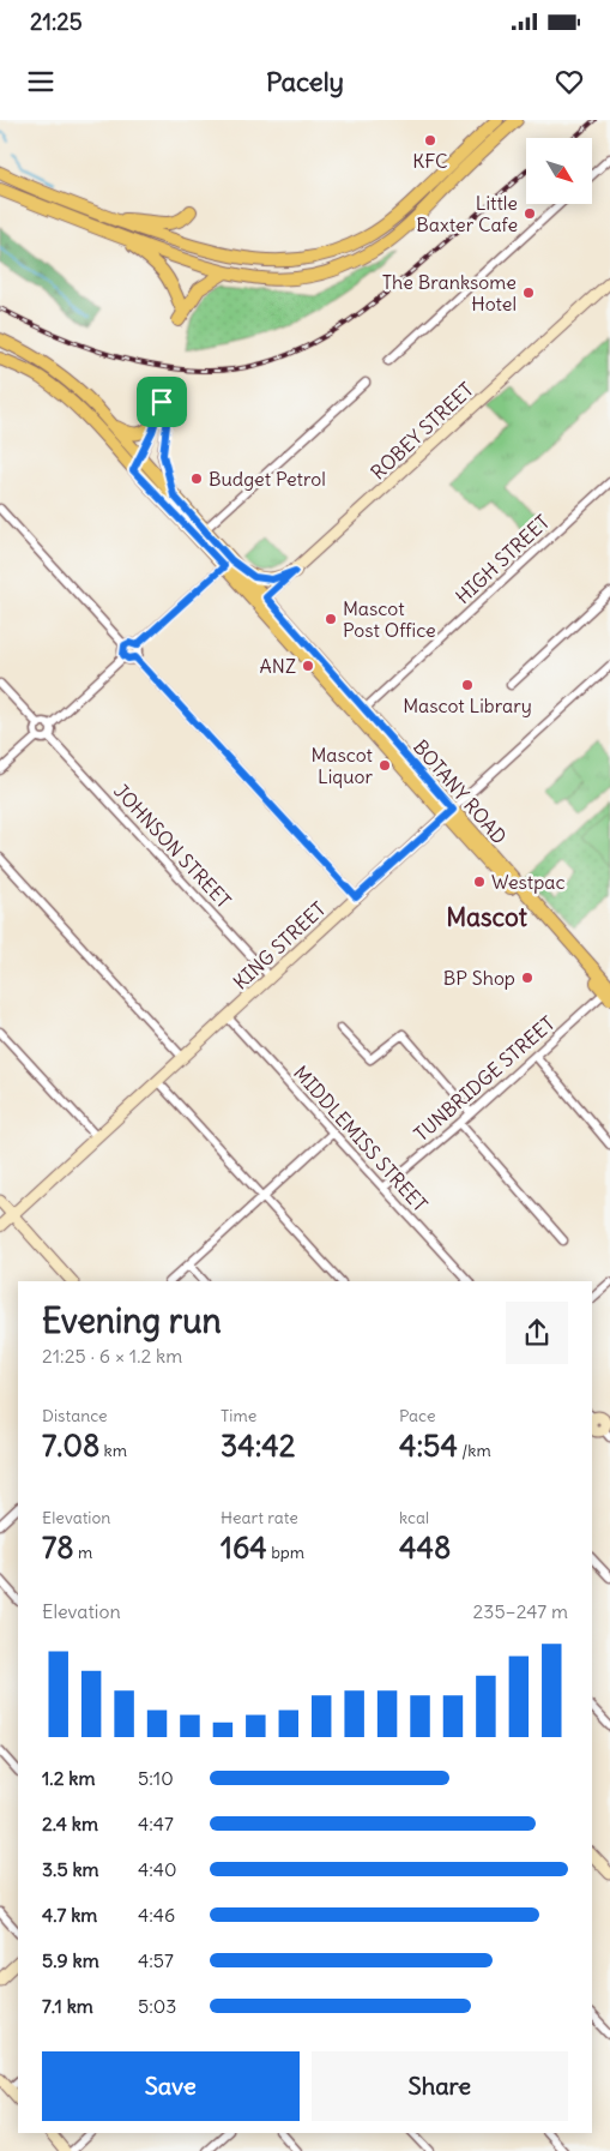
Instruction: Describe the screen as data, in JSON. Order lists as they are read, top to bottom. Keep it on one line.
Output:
{"streets":{"main road":["ROBEY STREET","BOTANY ROAD","KING STREET"],"street":["HIGH STREET","JOHNSON STREET","TUNBRIDGE STREET","MIDDLEMISS STREET"]},"crossings":[["ROBEY STREET","BOTANY ROAD"],["HIGH STREET","BOTANY ROAD"],["BOTANY ROAD","KING STREET"],["BOTANY ROAD","TUNBRIDGE STREET"],["JOHNSON STREET","KING STREET"],["KING STREET","MIDDLEMISS STREET"],["TUNBRIDGE STREET","MIDDLEMISS STREET"]],"districts":["Mascot"],"places":["KFC","Little Baxter Cafe","The Branksome Hotel","Budget Petrol","Mascot Post Office","ANZ","Mascot Library","Mascot Liquor","Westpac","BP Shop"],"north":"bottom right","page":{"status":"21:25","header":"Pacely","heading":["Evening run","21:25 · 6 × 1.2 km"],"stats":[["Distance","7.08 km"],["Time","34:42"],["Pace","4:54 /km"],["Elevation","78 m"],["Heart rate","164 bpm"],["kcal","448"]],"chart":["Elevation","235–247 m"],"list":[{"name":"1.2 km","note":"5:10"},{"name":"2.4 km","note":"4:47"},{"name":"3.5 km","note":"4:40"},{"name":"4.7 km","note":"4:46"},{"name":"5.9 km","note":"4:57"},{"name":"7.1 km","note":"5:03"}],"buttons":["Save","Share"]}}
